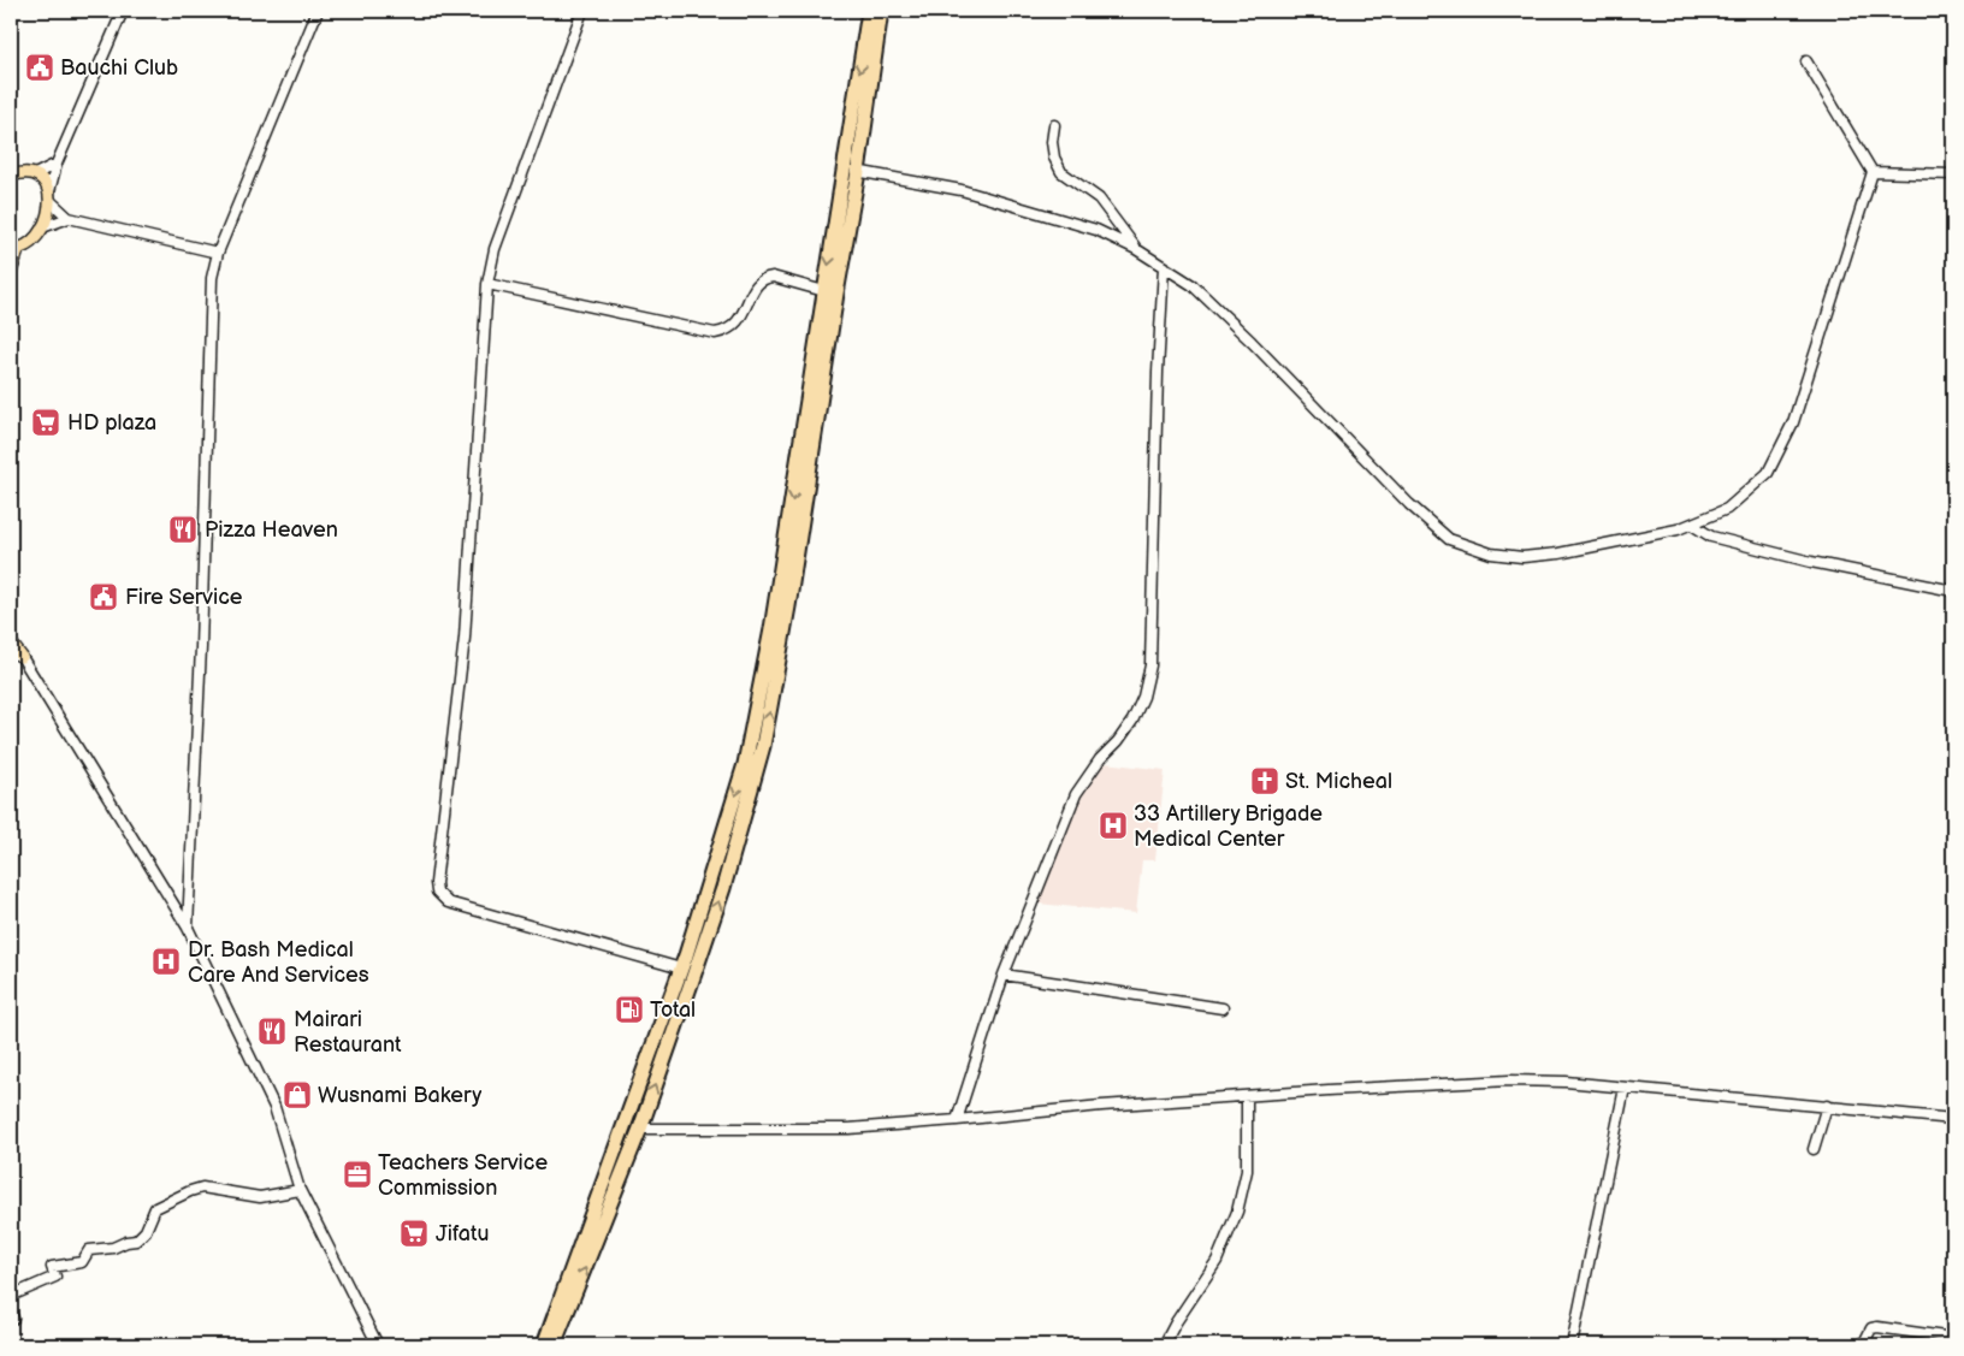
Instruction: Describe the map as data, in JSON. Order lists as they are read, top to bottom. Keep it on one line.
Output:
{"places":{"public building":["Bauchi Club","Fire Service"],"supermarket":["HD plaza","Jifatu"],"restaurant":["Pizza Heaven","Mairari Restaurant"],"church":["St. Micheal"],"hospital":["33 Artillery Brigade Medical Center","Dr. Bash Medical Care And Services"],"fuel station":["Total"],"shop":["Wusnami Bakery"],"office":["Teachers Service Commission"]}}
